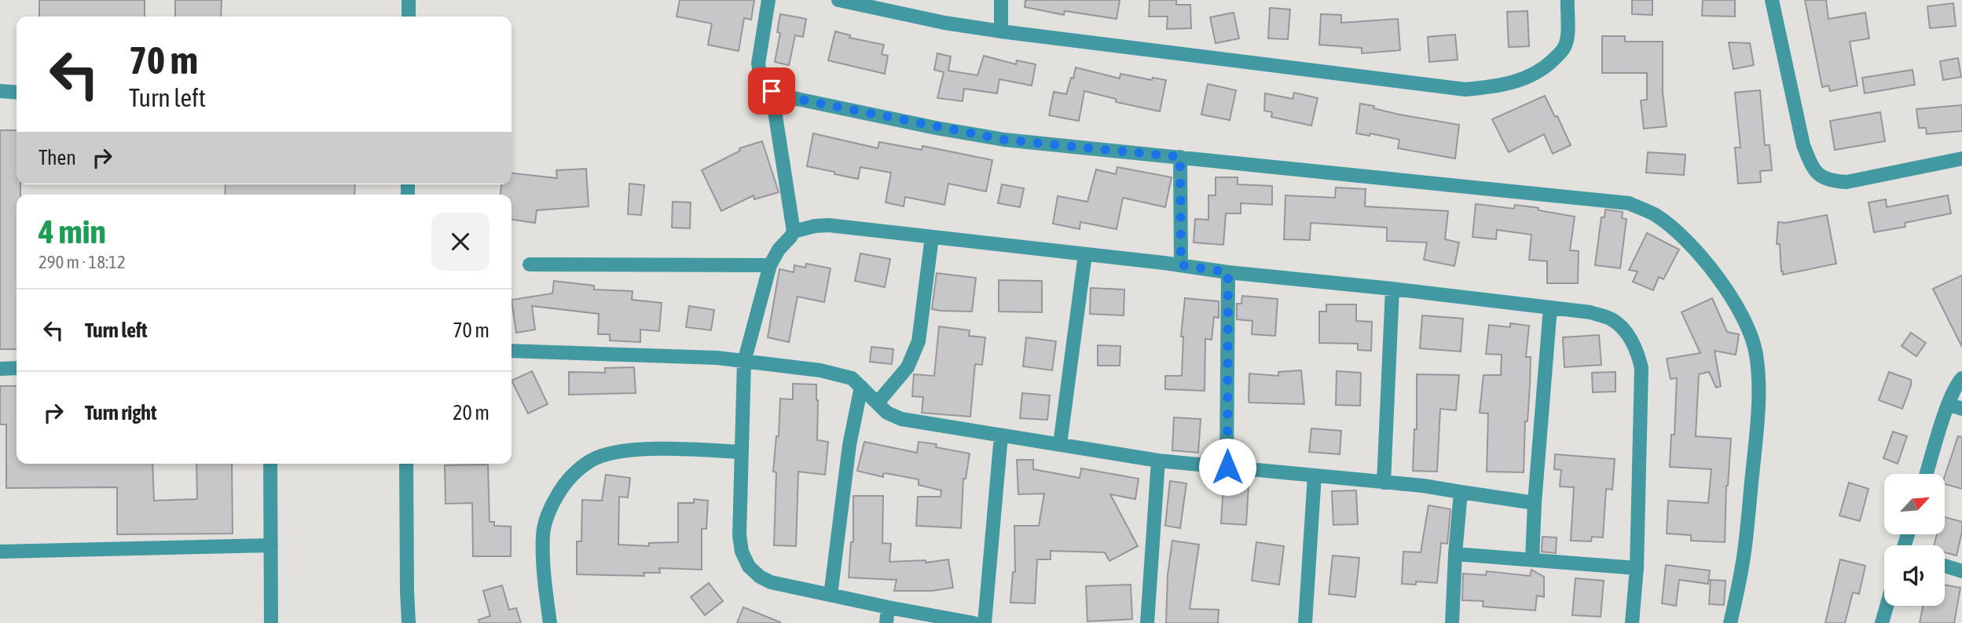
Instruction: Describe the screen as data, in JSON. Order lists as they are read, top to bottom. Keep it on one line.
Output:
{"north":"top right","page":{"turn":["70 m","Turn left"],"then":"Then","heading":["4 min","290 m · 18:12"],"list":[{"name":"Turn left","value":"70 m"},{"name":"Turn right","value":"20 m"}]}}
